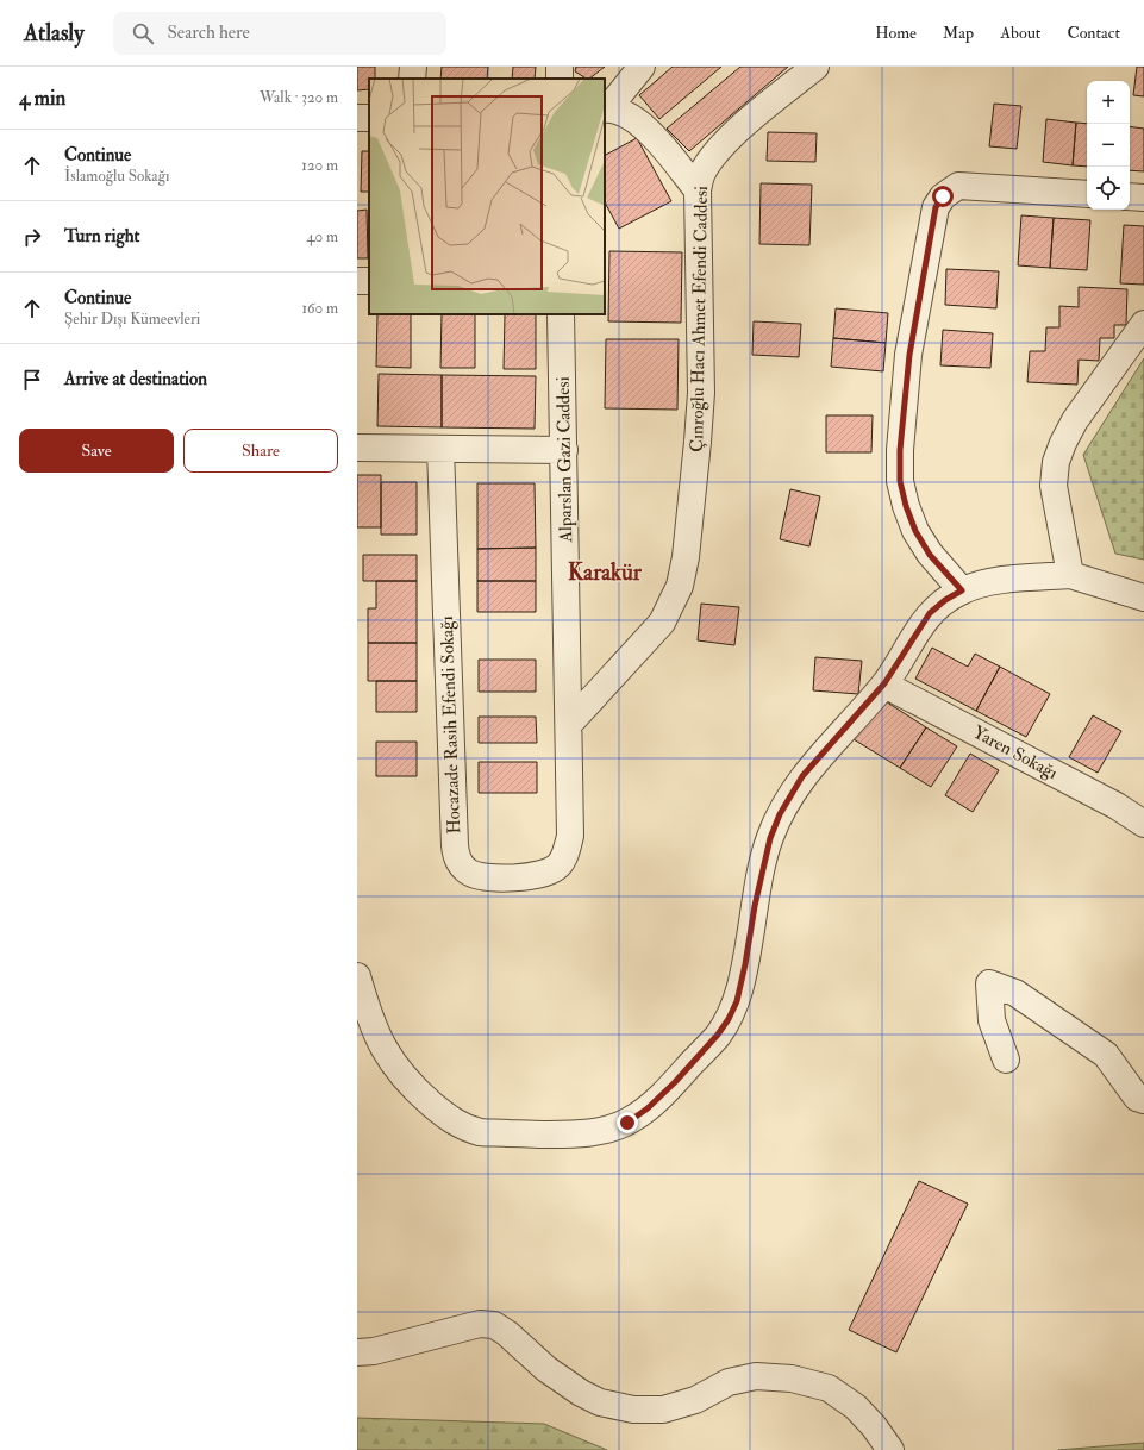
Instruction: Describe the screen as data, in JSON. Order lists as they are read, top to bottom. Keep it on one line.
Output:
{"streets":{"street":["Çınroğlu Hacı Ahmet Efendi Caddesi","Alparslan Gazi Caddesi","Hocazade Rasih Efendi Sokağı","Yaren Sokağı"]},"crossings":[["Çınroğlu Hacı Ahmet Efendi Caddesi","Alparslan Gazi Caddesi"],["Alparslan Gazi Caddesi","Hocazade Rasih Efendi Sokağı"]],"districts":["Karakür"],"page":{"header":"Atlasly","search":"Search here","nav":["Home","Map","About","Contact"],"heading":["4 min","Walk · 320 m"],"map_buttons":["+","−"],"list":[["Continue","İslamoğlu Sokağı","120 m"],["Turn right","40 m"],["Continue","Şehir Dışı Kümeevleri","160 m"],"Arrive at destination"],"buttons":["Save","Share"]}}
